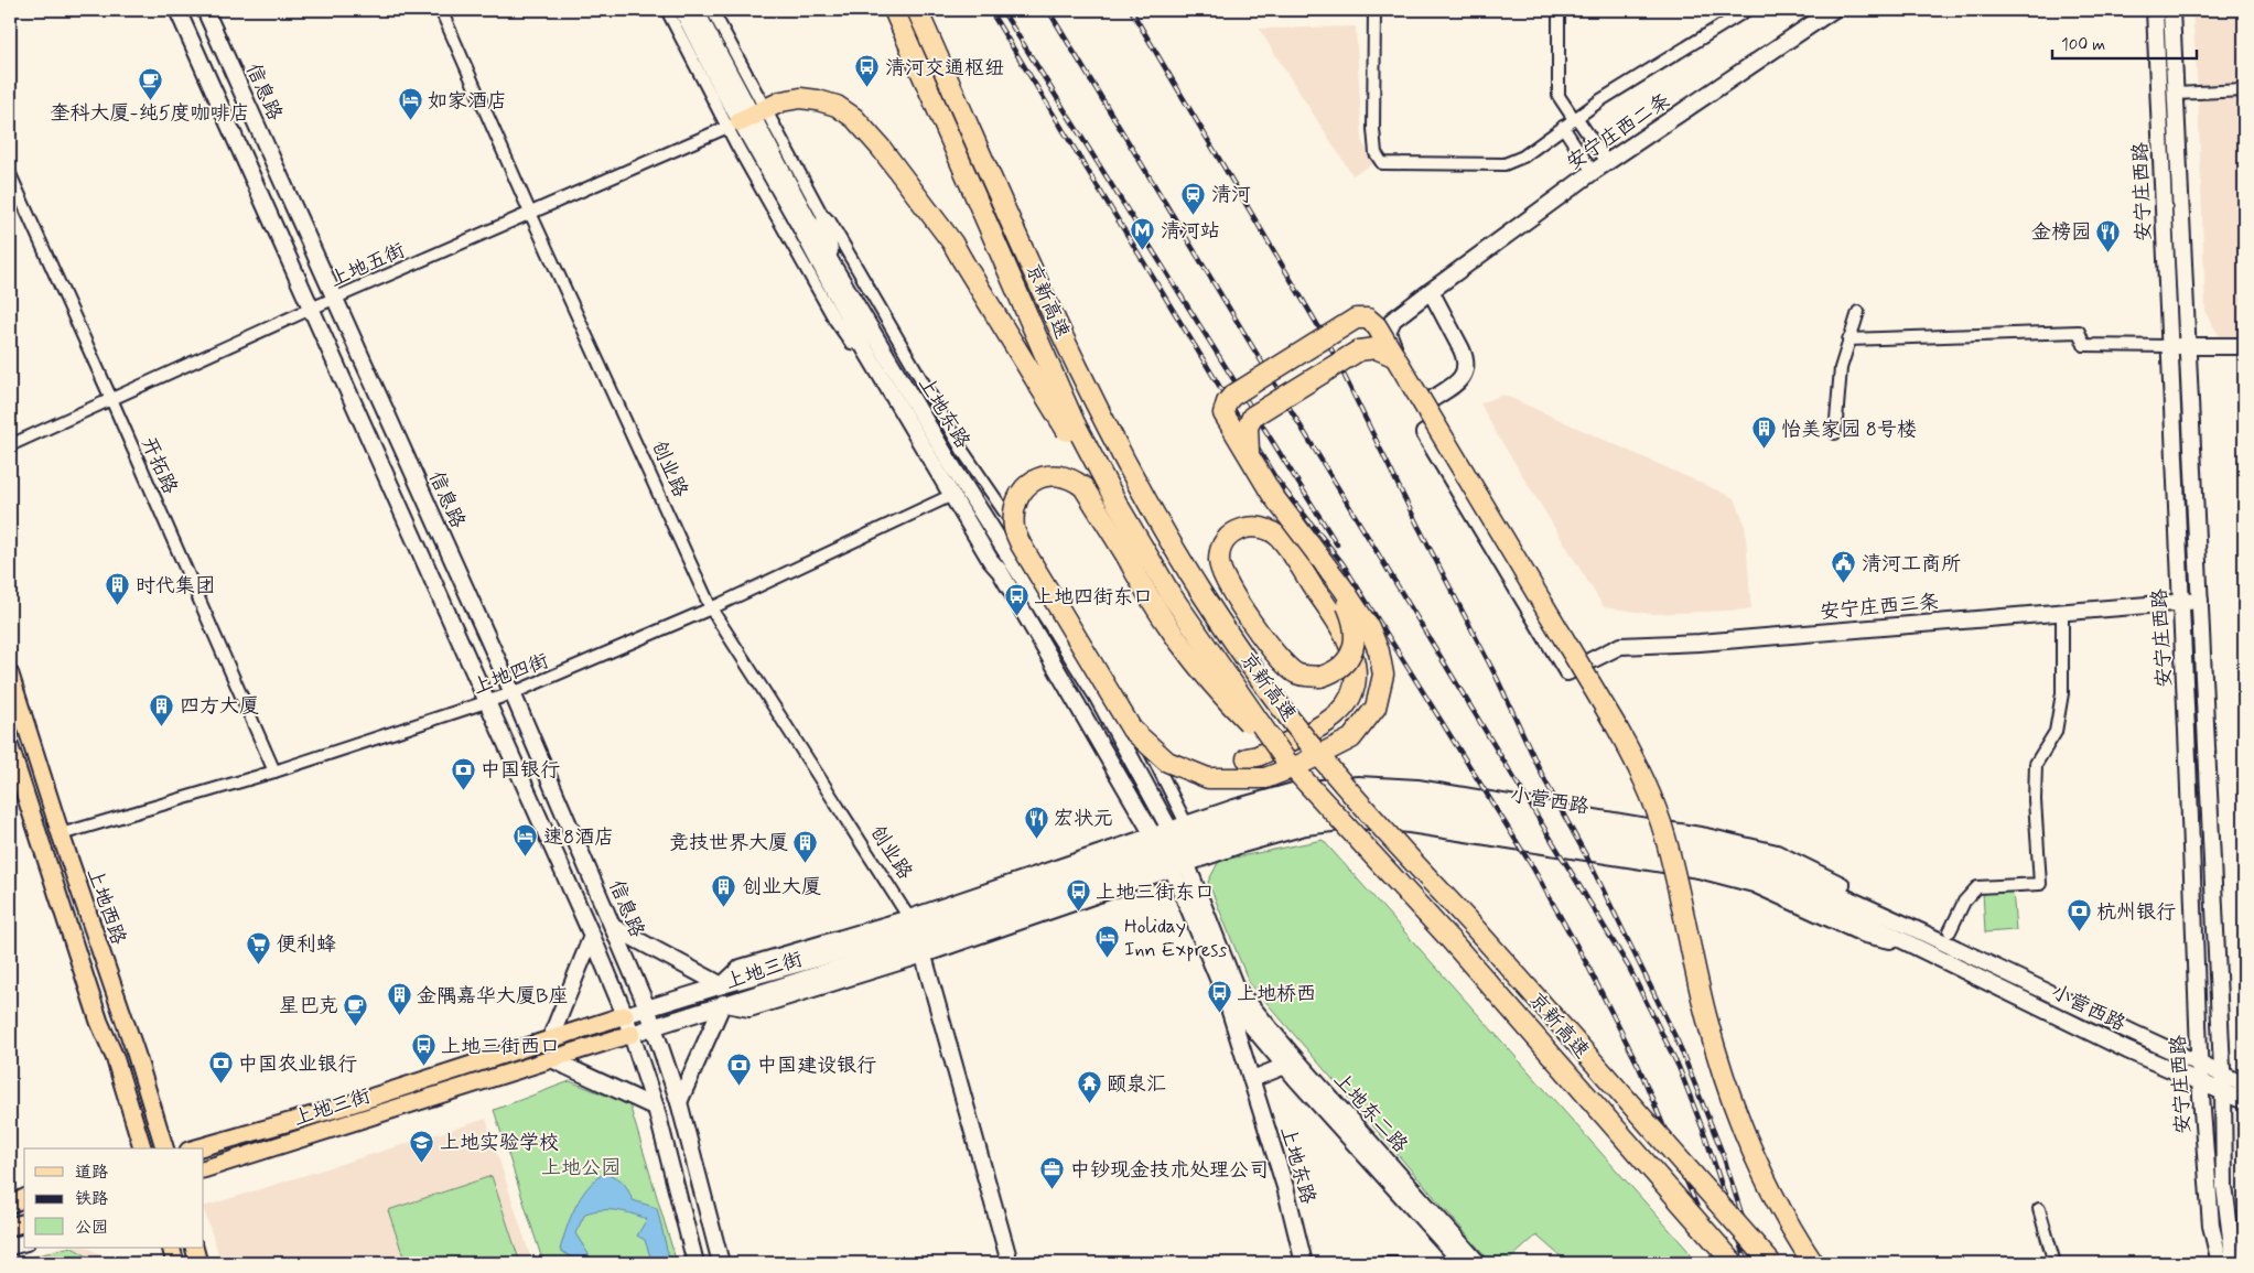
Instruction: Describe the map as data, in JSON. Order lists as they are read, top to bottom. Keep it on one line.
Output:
{"streets":{"highway":["京新高速"],"main road":["信息路","安宁庄西二条","安宁庄西路","上地东路","创业路","安宁庄西三条","小营西路","上地西路","上地三街","上地东二路"],"street":["上地五街","开拓路","上地四街"]},"crossings":[["信息路","上地五街"],["信息路","上地四街"],["信息路","上地三街"],["安宁庄西二条","安宁庄西三条"],["安宁庄西路","安宁庄西三条"],["安宁庄西路","小营西路"],["上地五街","上地东路"],["上地五街","开拓路"],["上地五街","创业路"],["上地东路","上地四街"],["上地东路","小营西路"],["上地东路","上地三街"],["上地东路","上地东二路"],["开拓路","上地四街"],["创业路","上地四街"],["创业路","上地三街"],["上地四街","上地西路"],["小营西路","上地三街"]],"parks":["上地公园"],"places":{"bus stop":["清河交通枢纽","上地四街东口","上地三街东口","上地桥西","上地三街西口"],"cafe":["奎科大厦-纯5度咖啡店","星巴克"],"hotel":["如家酒店","速8酒店","Holiday Inn Express"],"station":["清河"],"metro station":["清河站"],"restaurant":["金榜园","宏状元"],"building":["怡美家园 8号楼","时代集团","四方大厦","竞技世界大厦","创业大厦","金隅嘉华大厦B座"],"public building":["清河工商所"],"bank":["中国银行","杭州银行","中国农业银行","中国建设银行"],"supermarket":["便利蜂"],"temple":["颐泉汇"],"school or university":["上地实验学校"],"office":["中钞现金技术处理公司"]},"legend":["道路","铁路","公园"],"scale_bar":"100 m"}
